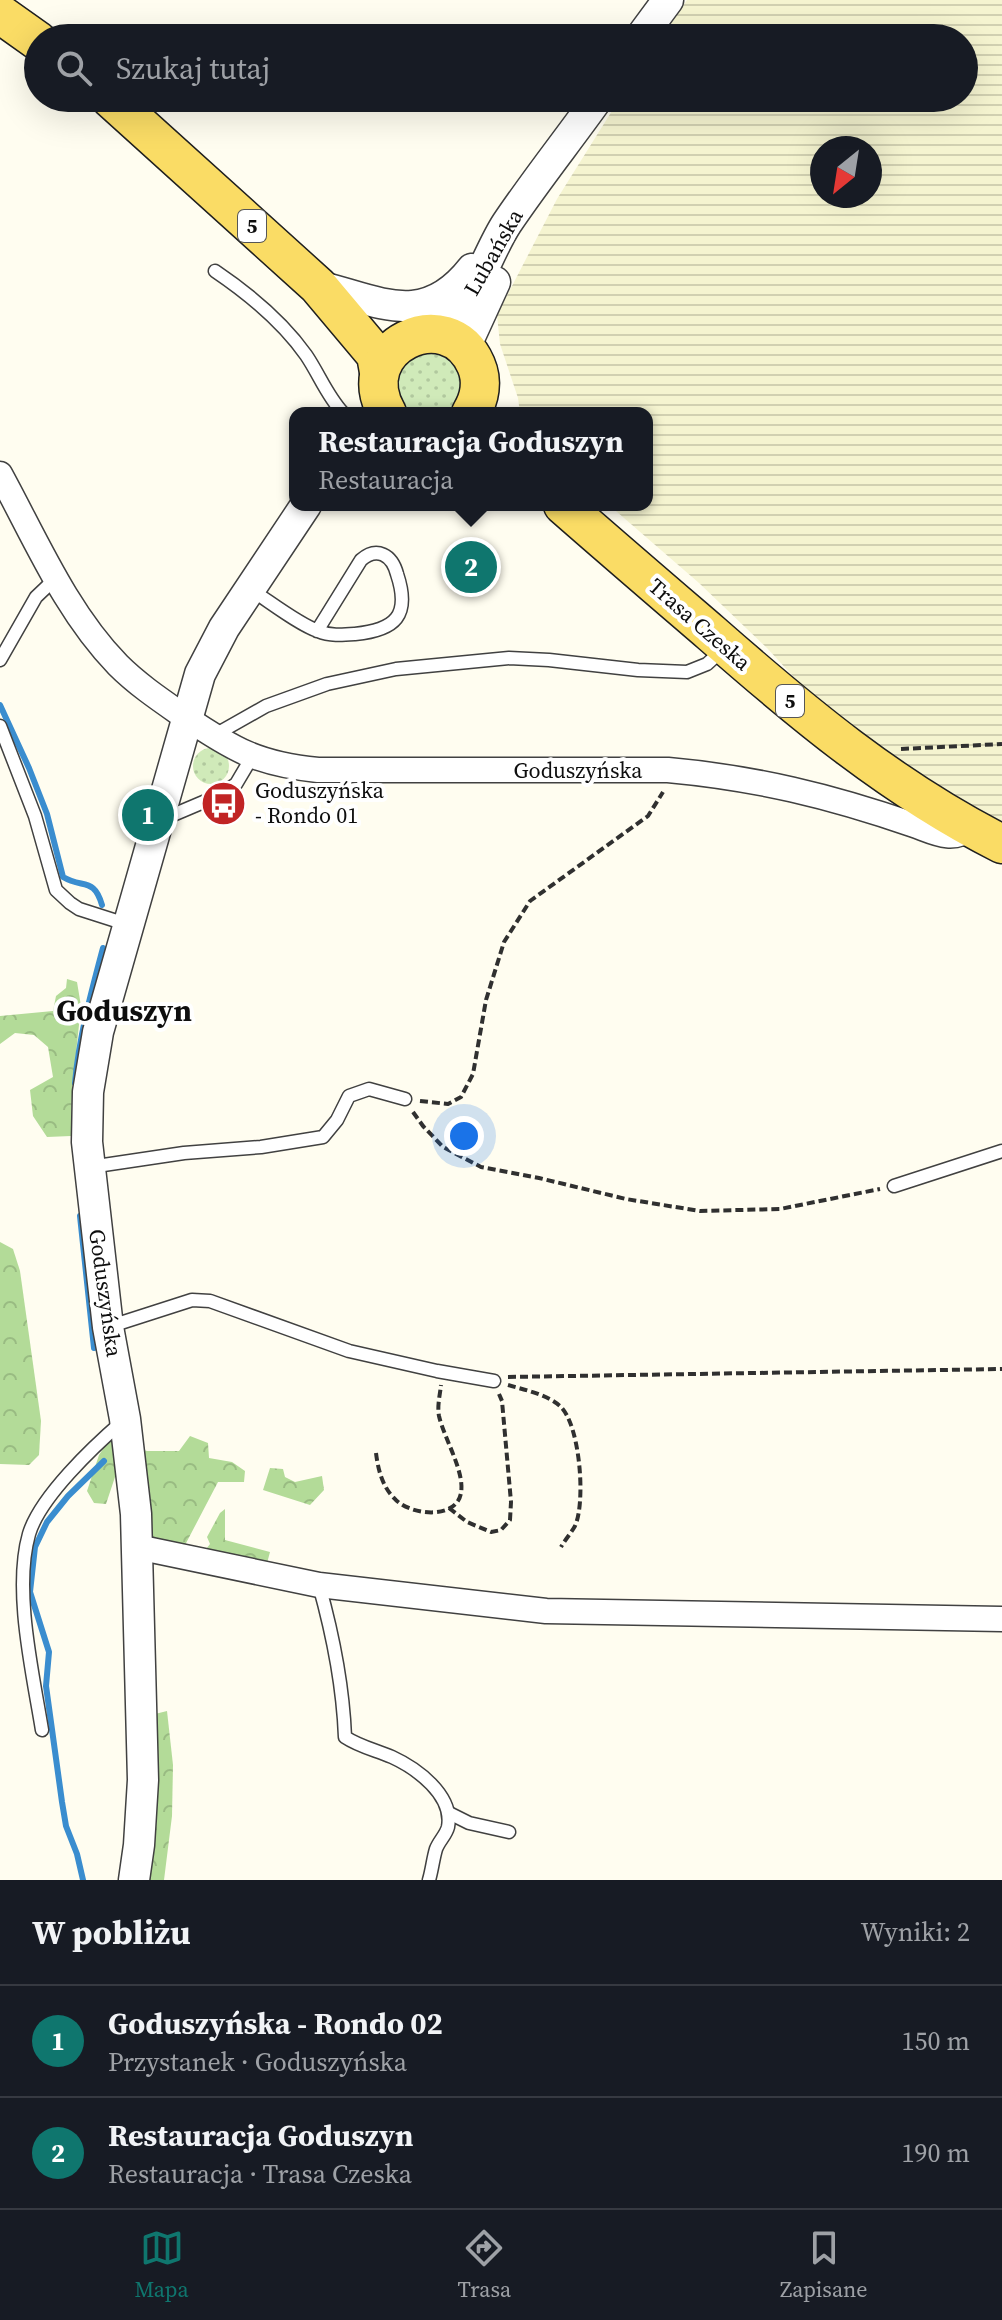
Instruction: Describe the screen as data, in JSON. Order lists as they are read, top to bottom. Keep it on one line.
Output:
{"streets":{"main road":["5","Trasa Czeska"],"street":["Lubańska","Goduszyńska"]},"crossings":[["5","Lubańska"],["Trasa Czeska","Goduszyńska"]],"districts":["Goduszyn"],"places":{"bus stop":["Goduszyńska - Rondo 01"]},"north":"bottom left","page":{"search":"Szukaj tutaj","popup":["Restauracja Goduszyn","Restauracja"],"pins":["2","1"],"heading":["W pobliżu","Wyniki: 2"],"list":[{"mark":"1","name":"Goduszyńska - Rondo 02","note":"Przystanek · Goduszyńska","value":"150 m"},{"mark":"2","name":"Restauracja Goduszyn","note":"Restauracja · Trasa Czeska","value":"190 m"}],"nav":["Mapa","Trasa","Zapisane"]}}
